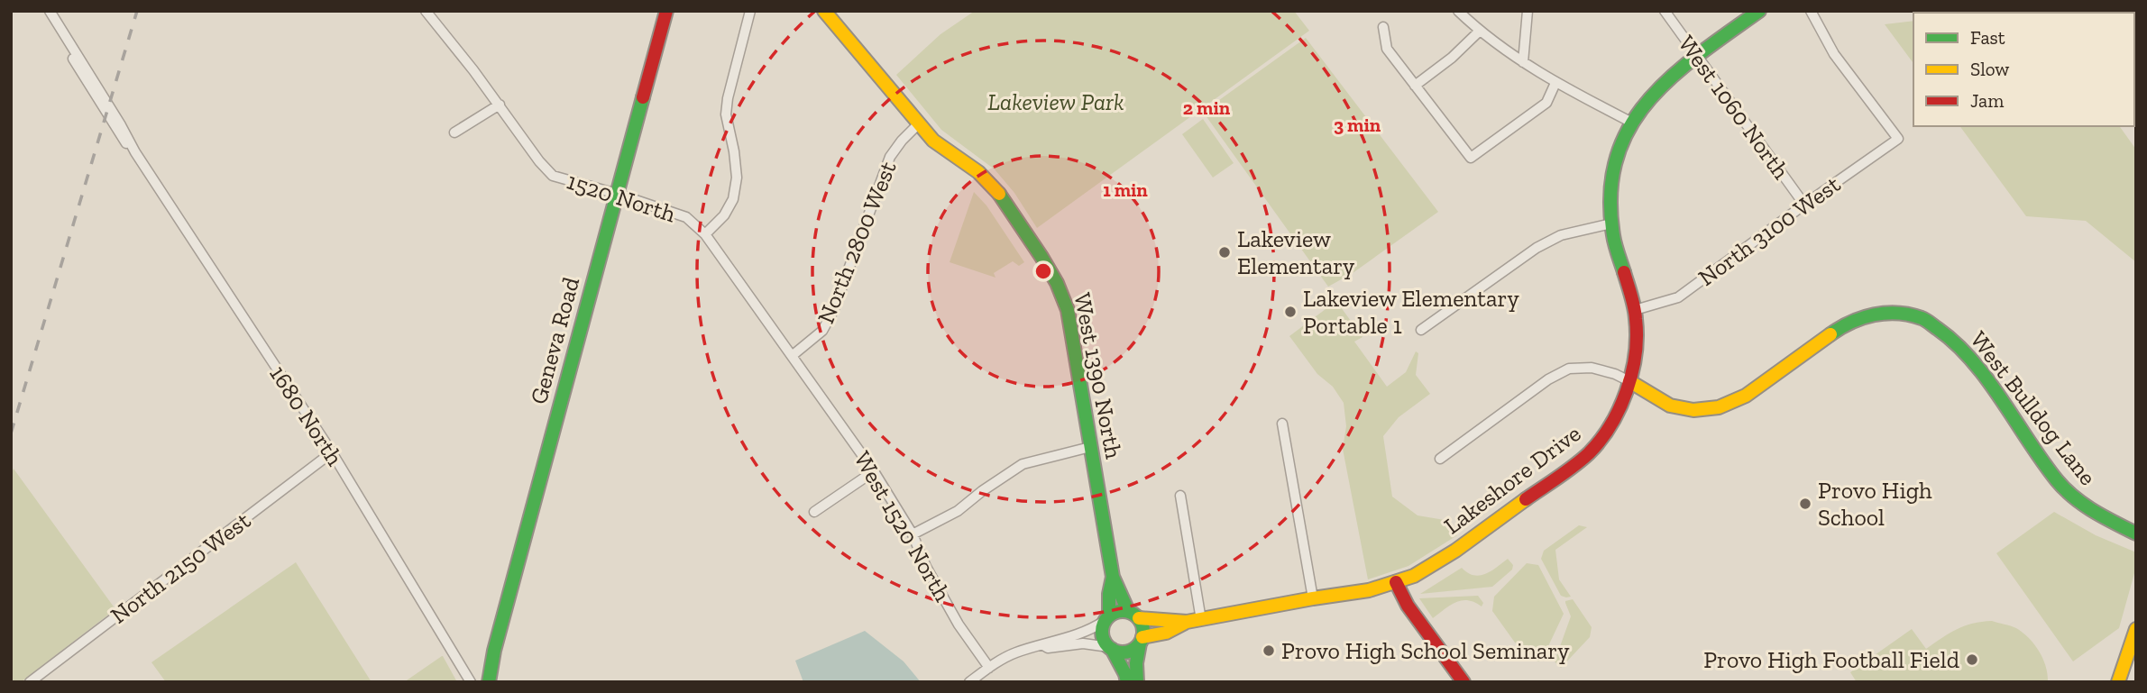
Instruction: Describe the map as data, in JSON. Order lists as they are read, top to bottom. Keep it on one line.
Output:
{"streets":{"street":["West 1060 North","1520 North","North 3100 West","North 2800 West","Geneva Road","West 1390 North","West Bulldog Lane","1680 North","Lakeshore Drive","West 1520 North","North 2150 West"]},"crossings":[["West 1060 North","North 3100 West"],["West 1060 North","Lakeshore Drive"],["1520 North","North 2800 West"],["1520 North","Geneva Road"],["1520 North","West 1520 North"],["North 3100 West","Lakeshore Drive"],["North 2800 West","West 1390 North"],["North 2800 West","West 1520 North"],["West 1390 North","Lakeshore Drive"],["West Bulldog Lane","Lakeshore Drive"],["1680 North","North 2150 West"]],"parks":["Lakeview Park"],"places":["Lakeview Elementary","Lakeview Elementary Portable 1","Provo High School","Provo High School Seminary","Provo High Football Field"],"legend":["Fast","Slow","Jam"],"rings":["2 min","3 min","1 min"]}
